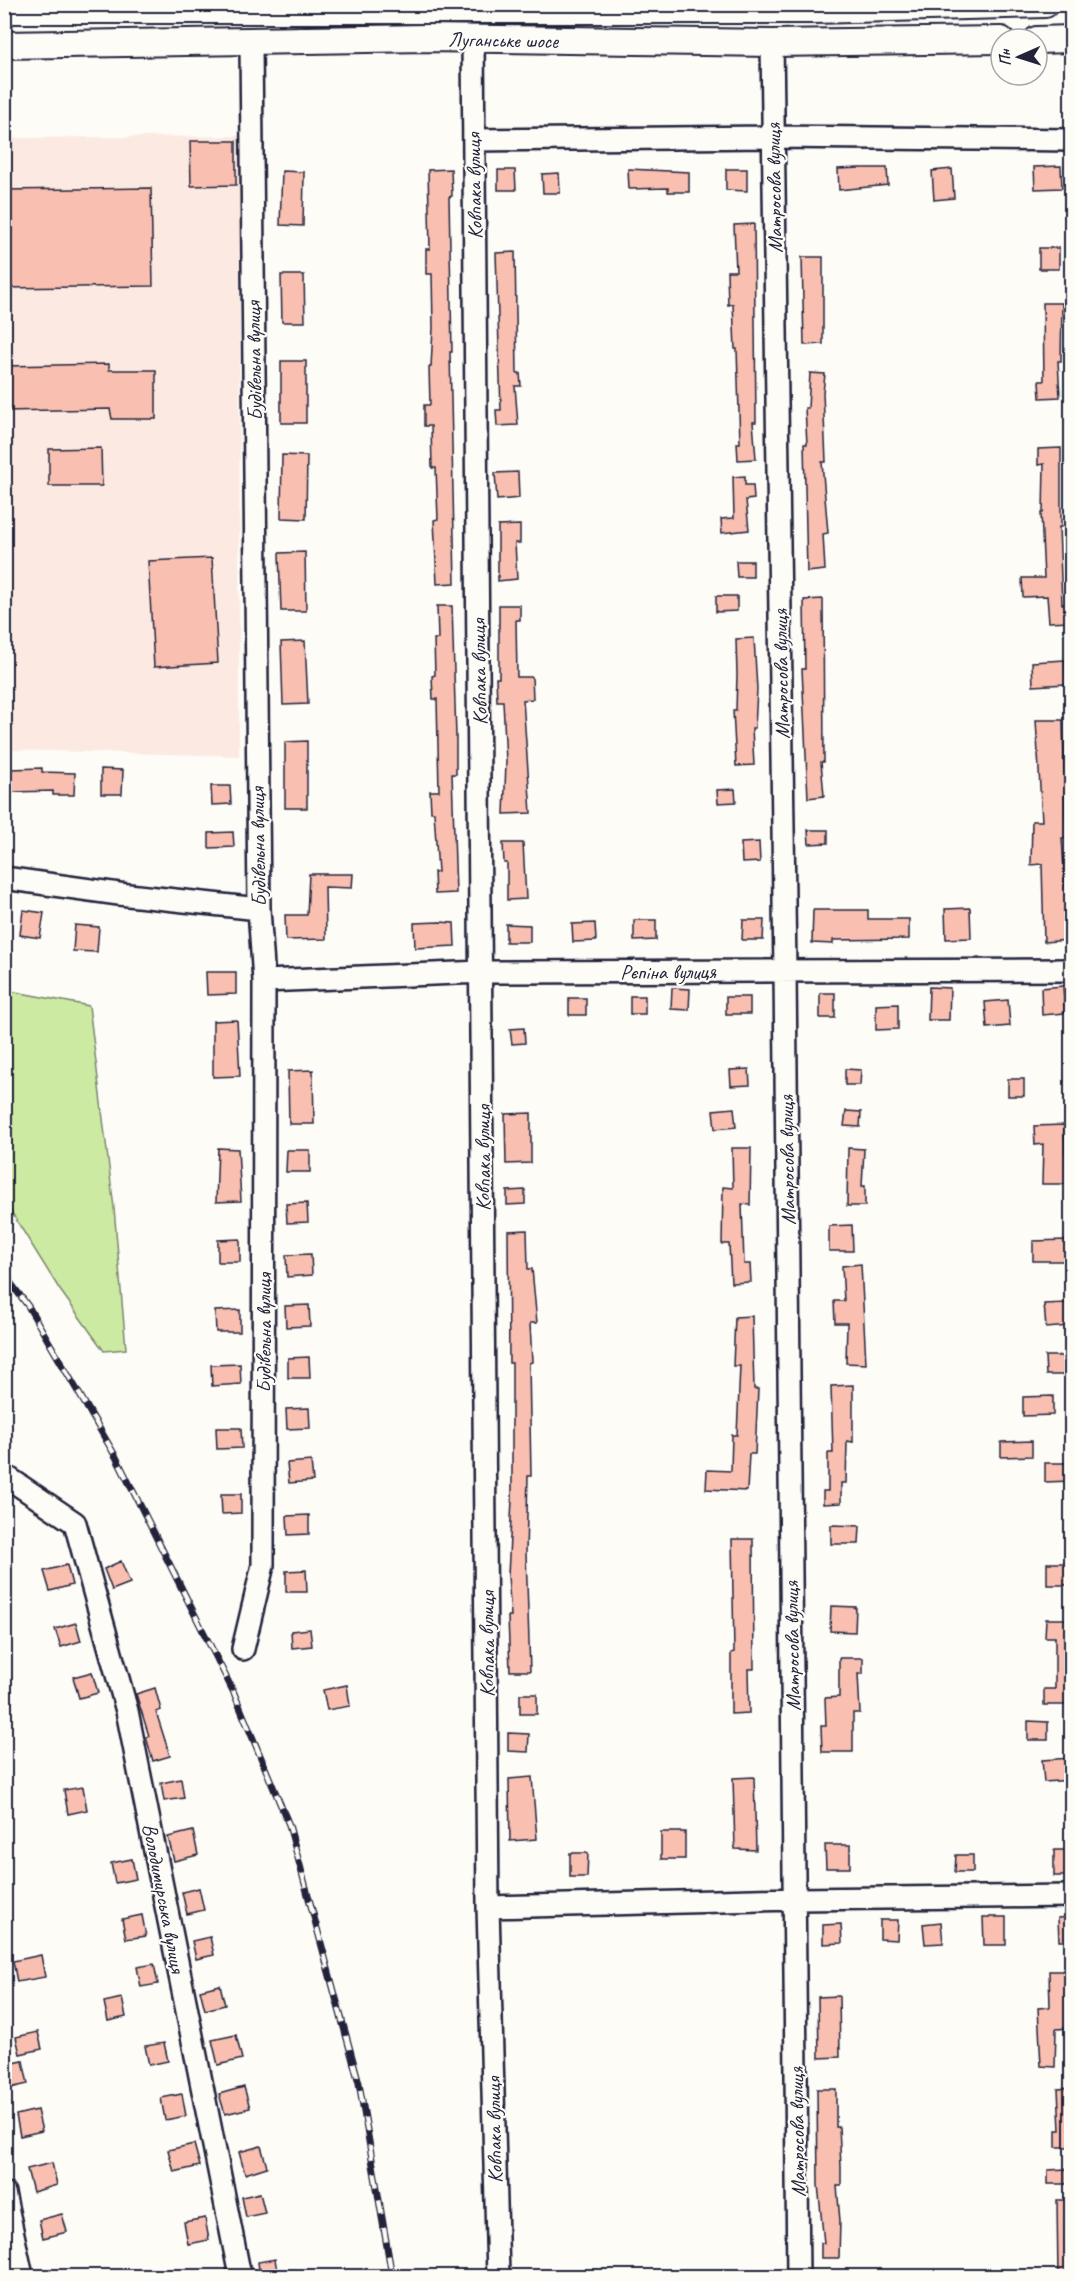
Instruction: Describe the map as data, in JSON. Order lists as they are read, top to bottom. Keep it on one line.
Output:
{"streets":{"main road":["Луганське шосе"],"street":["Ковпака вулиця","Матросова вулиця","Будівельна вулиця","Рєпіна вулиця","Володимирська вулиця"]},"crossings":[["Луганське шосе","Ковпака вулиця"],["Луганське шосе","Матросова вулиця"],["Луганське шосе","Будівельна вулиця"],["Ковпака вулиця","Рєпіна вулиця"],["Матросова вулиця","Рєпіна вулиця"],["Будівельна вулиця","Рєпіна вулиця"]],"north":"left"}
